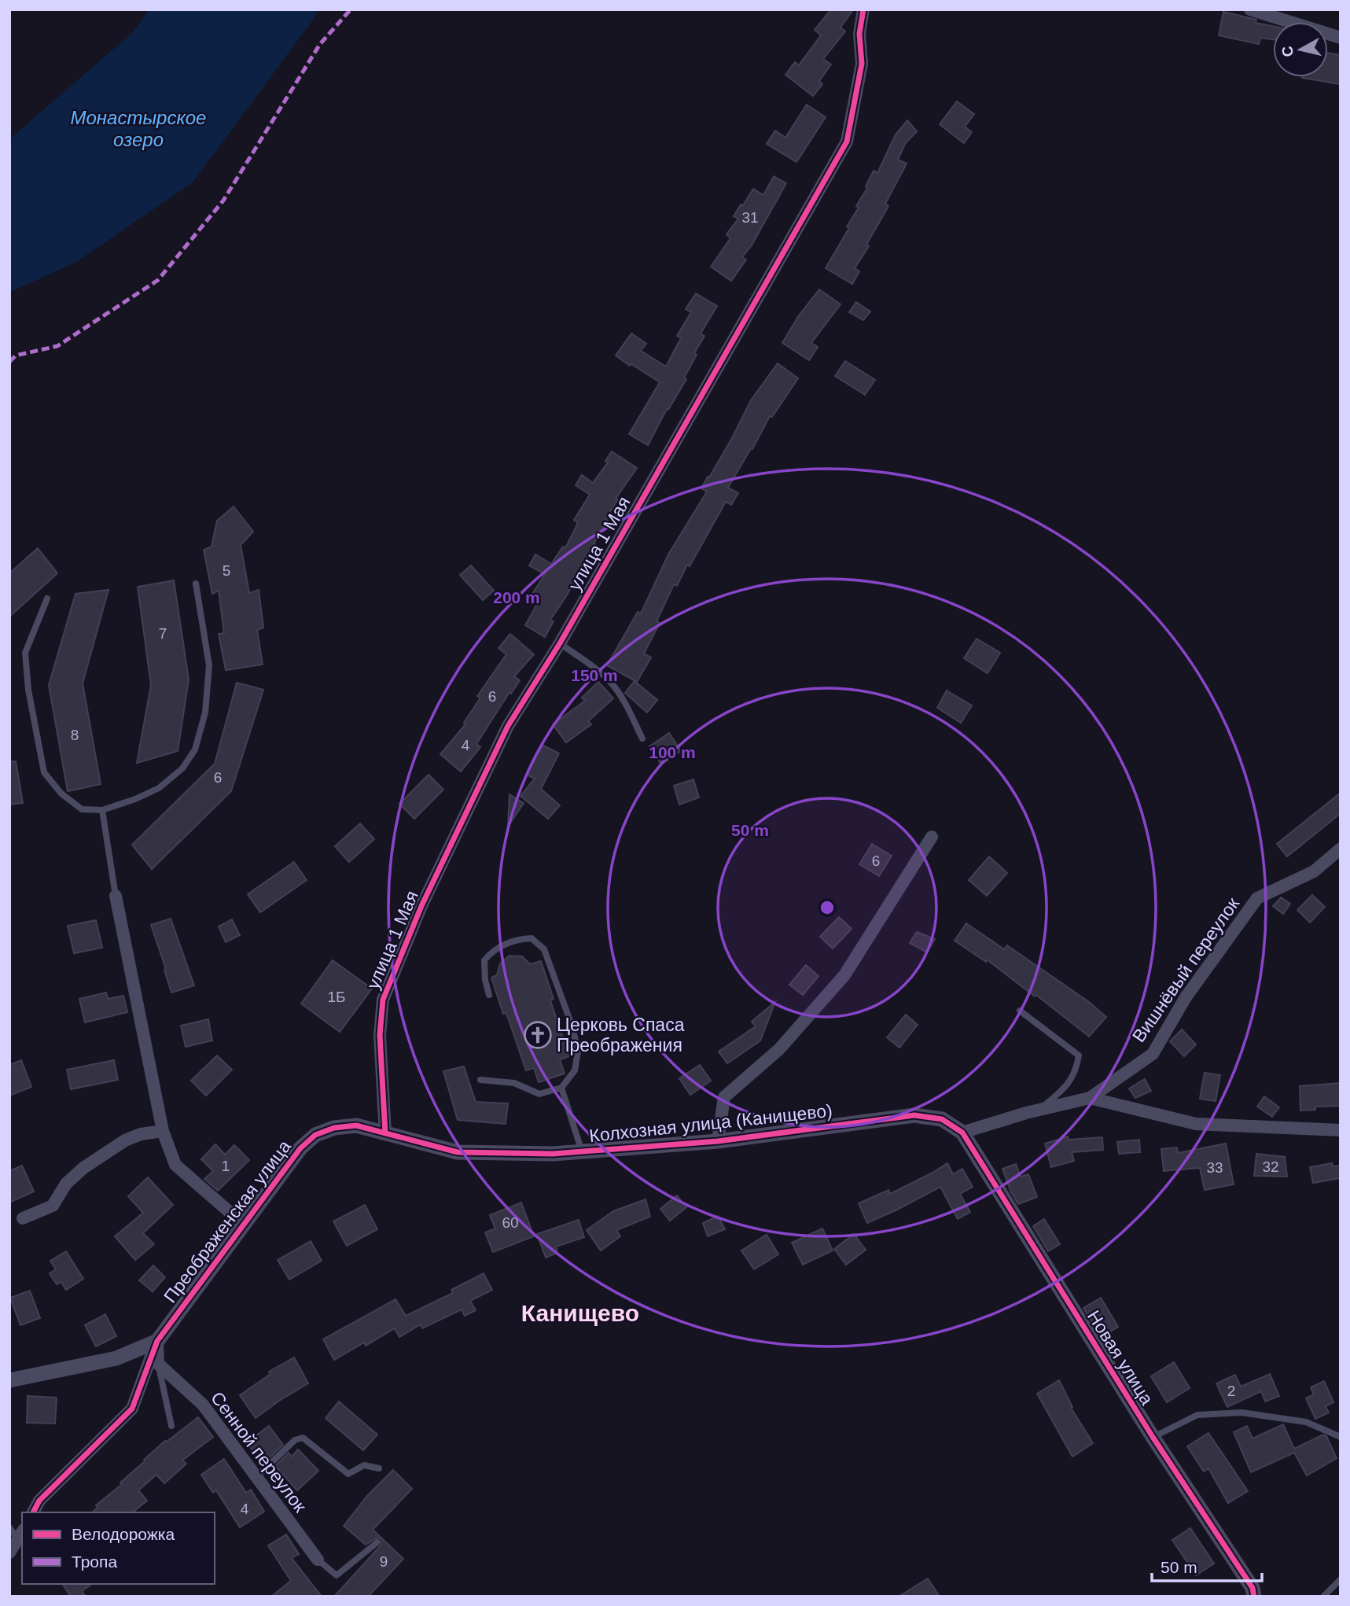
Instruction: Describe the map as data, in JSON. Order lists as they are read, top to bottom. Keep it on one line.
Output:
{"streets":{"street":["улица 1 Мая","Вишнёвый переулок","Колхозная улица (Канищево)","Преображенская улица","Новая улица","Сенной переулок"]},"crossings":[["улица 1 Мая","Преображенская улица"],["Колхозная улица (Канищево)","Преображенская улица"],["Колхозная улица (Канищево)","Новая улица"]],"districts":["Канищево"],"water":["Монастырское озеро"],"places":{"church":["Церковь Спаса Преображения"]},"house_numbers":["31","5","7","6","8","4","6","6","1Б","1","32","33","60","2","4","9"],"legend":["Велодорожка","Тропа"],"scale_bar":"50 m","north":"left","rings":["200 m","150 m","100 m","50 m"]}
